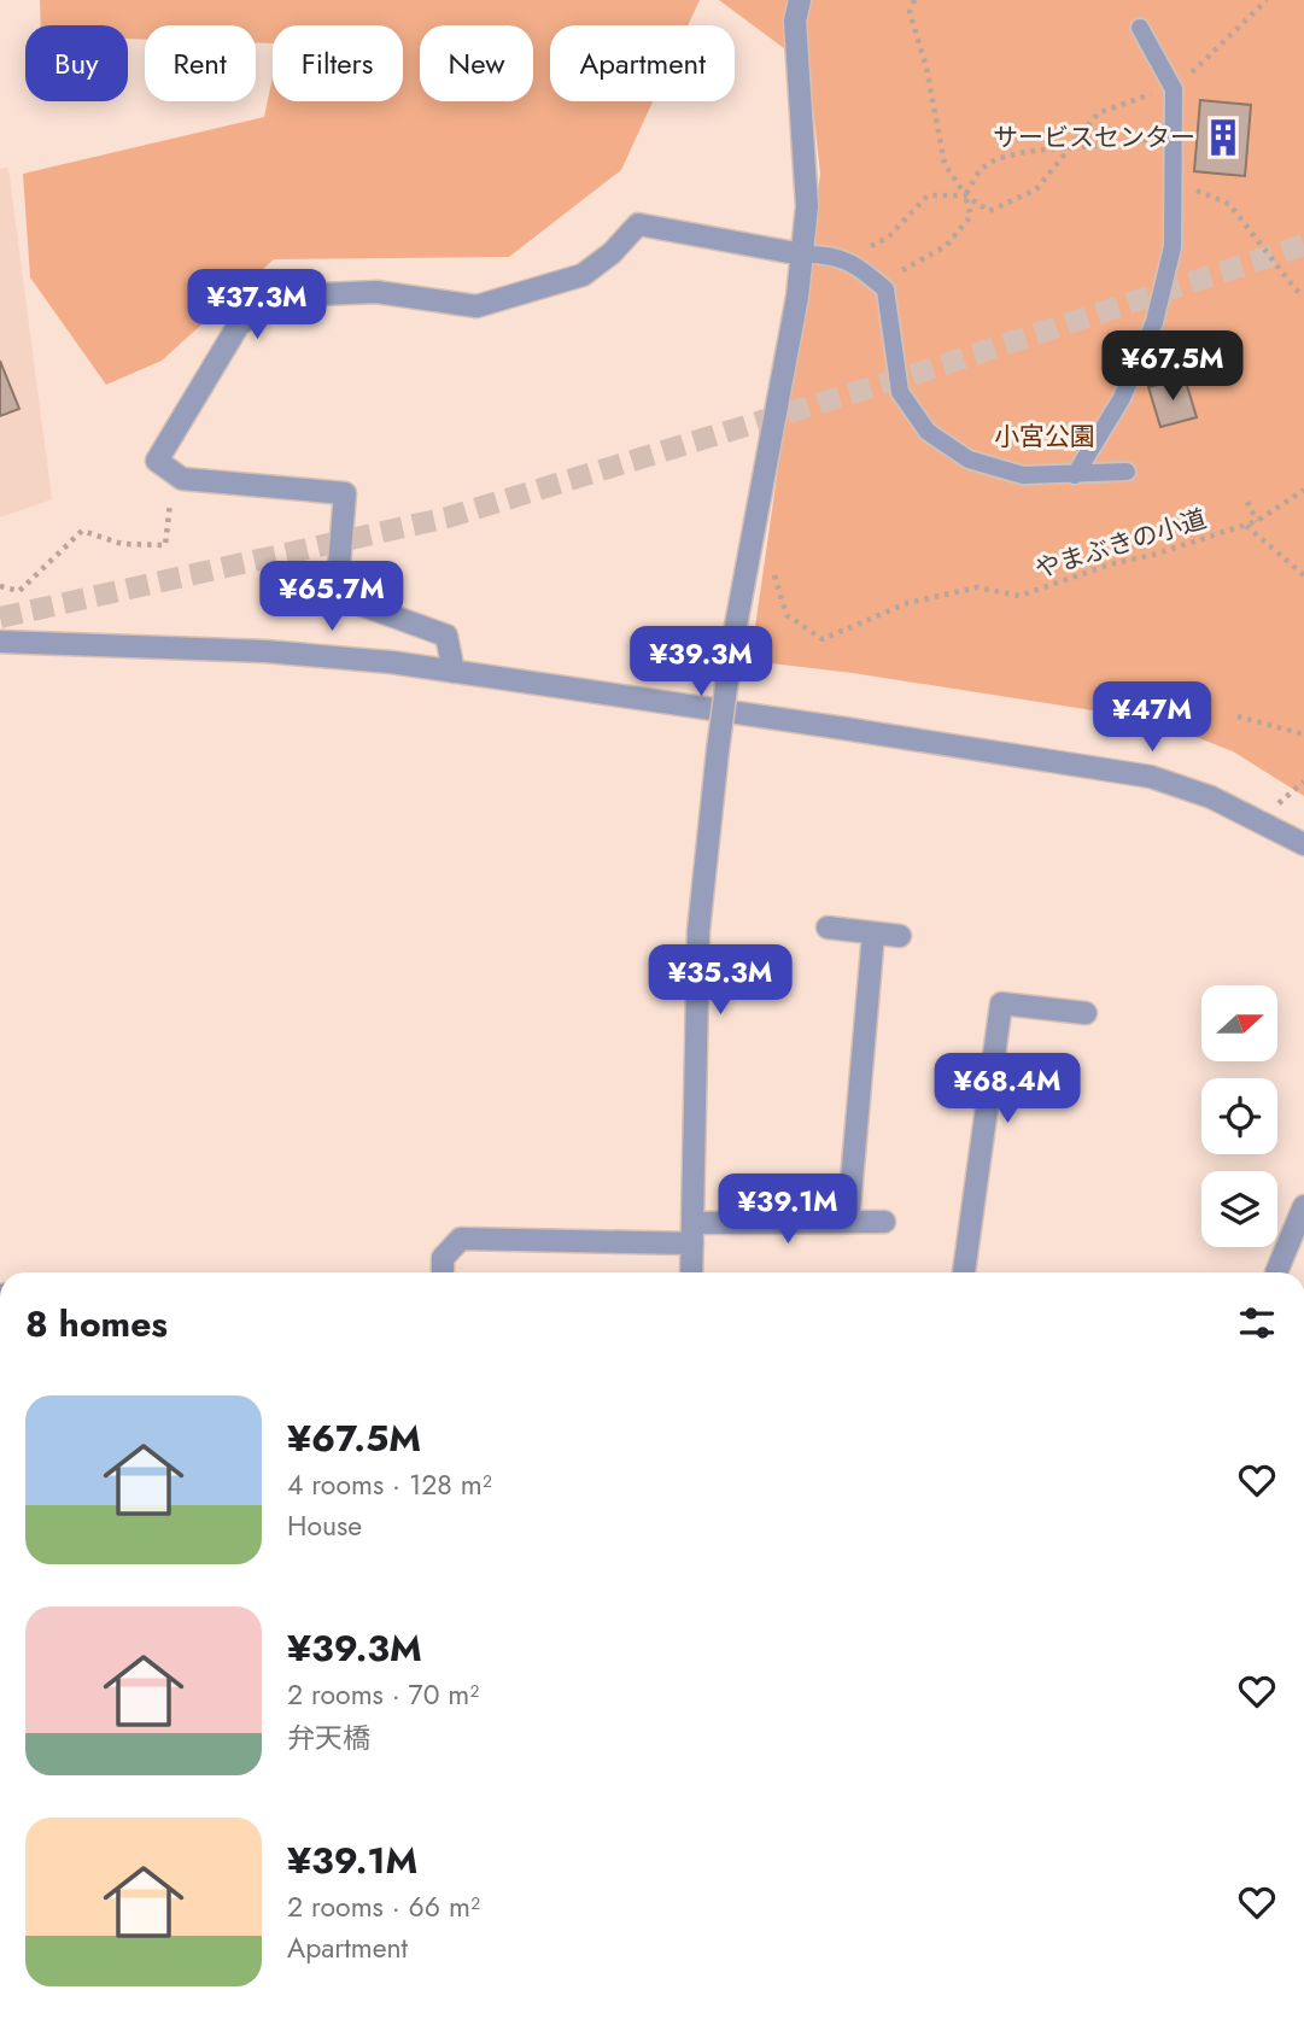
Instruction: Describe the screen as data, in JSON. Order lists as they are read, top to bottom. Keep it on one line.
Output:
{"streets":{"path":["やまぶきの小道"]},"parks":["小宮公園"],"places":{"building":["サービスセンター"]},"north":"right","page":{"chip":["Buy","Rent","Filters","New","Apartment"],"price":["¥37.3M","¥67.5M","¥65.7M","¥39.3M","¥47M","¥35.3M","¥68.4M","¥39.1M"],"heading":"8 homes","list":[{"name":"¥67.5M","note":"4 rooms · 128 m² · House"},{"name":"¥39.3M","note":"2 rooms · 70 m² · 弁天橋"},{"name":"¥39.1M","note":"2 rooms · 66 m² · Apartment"}]}}
